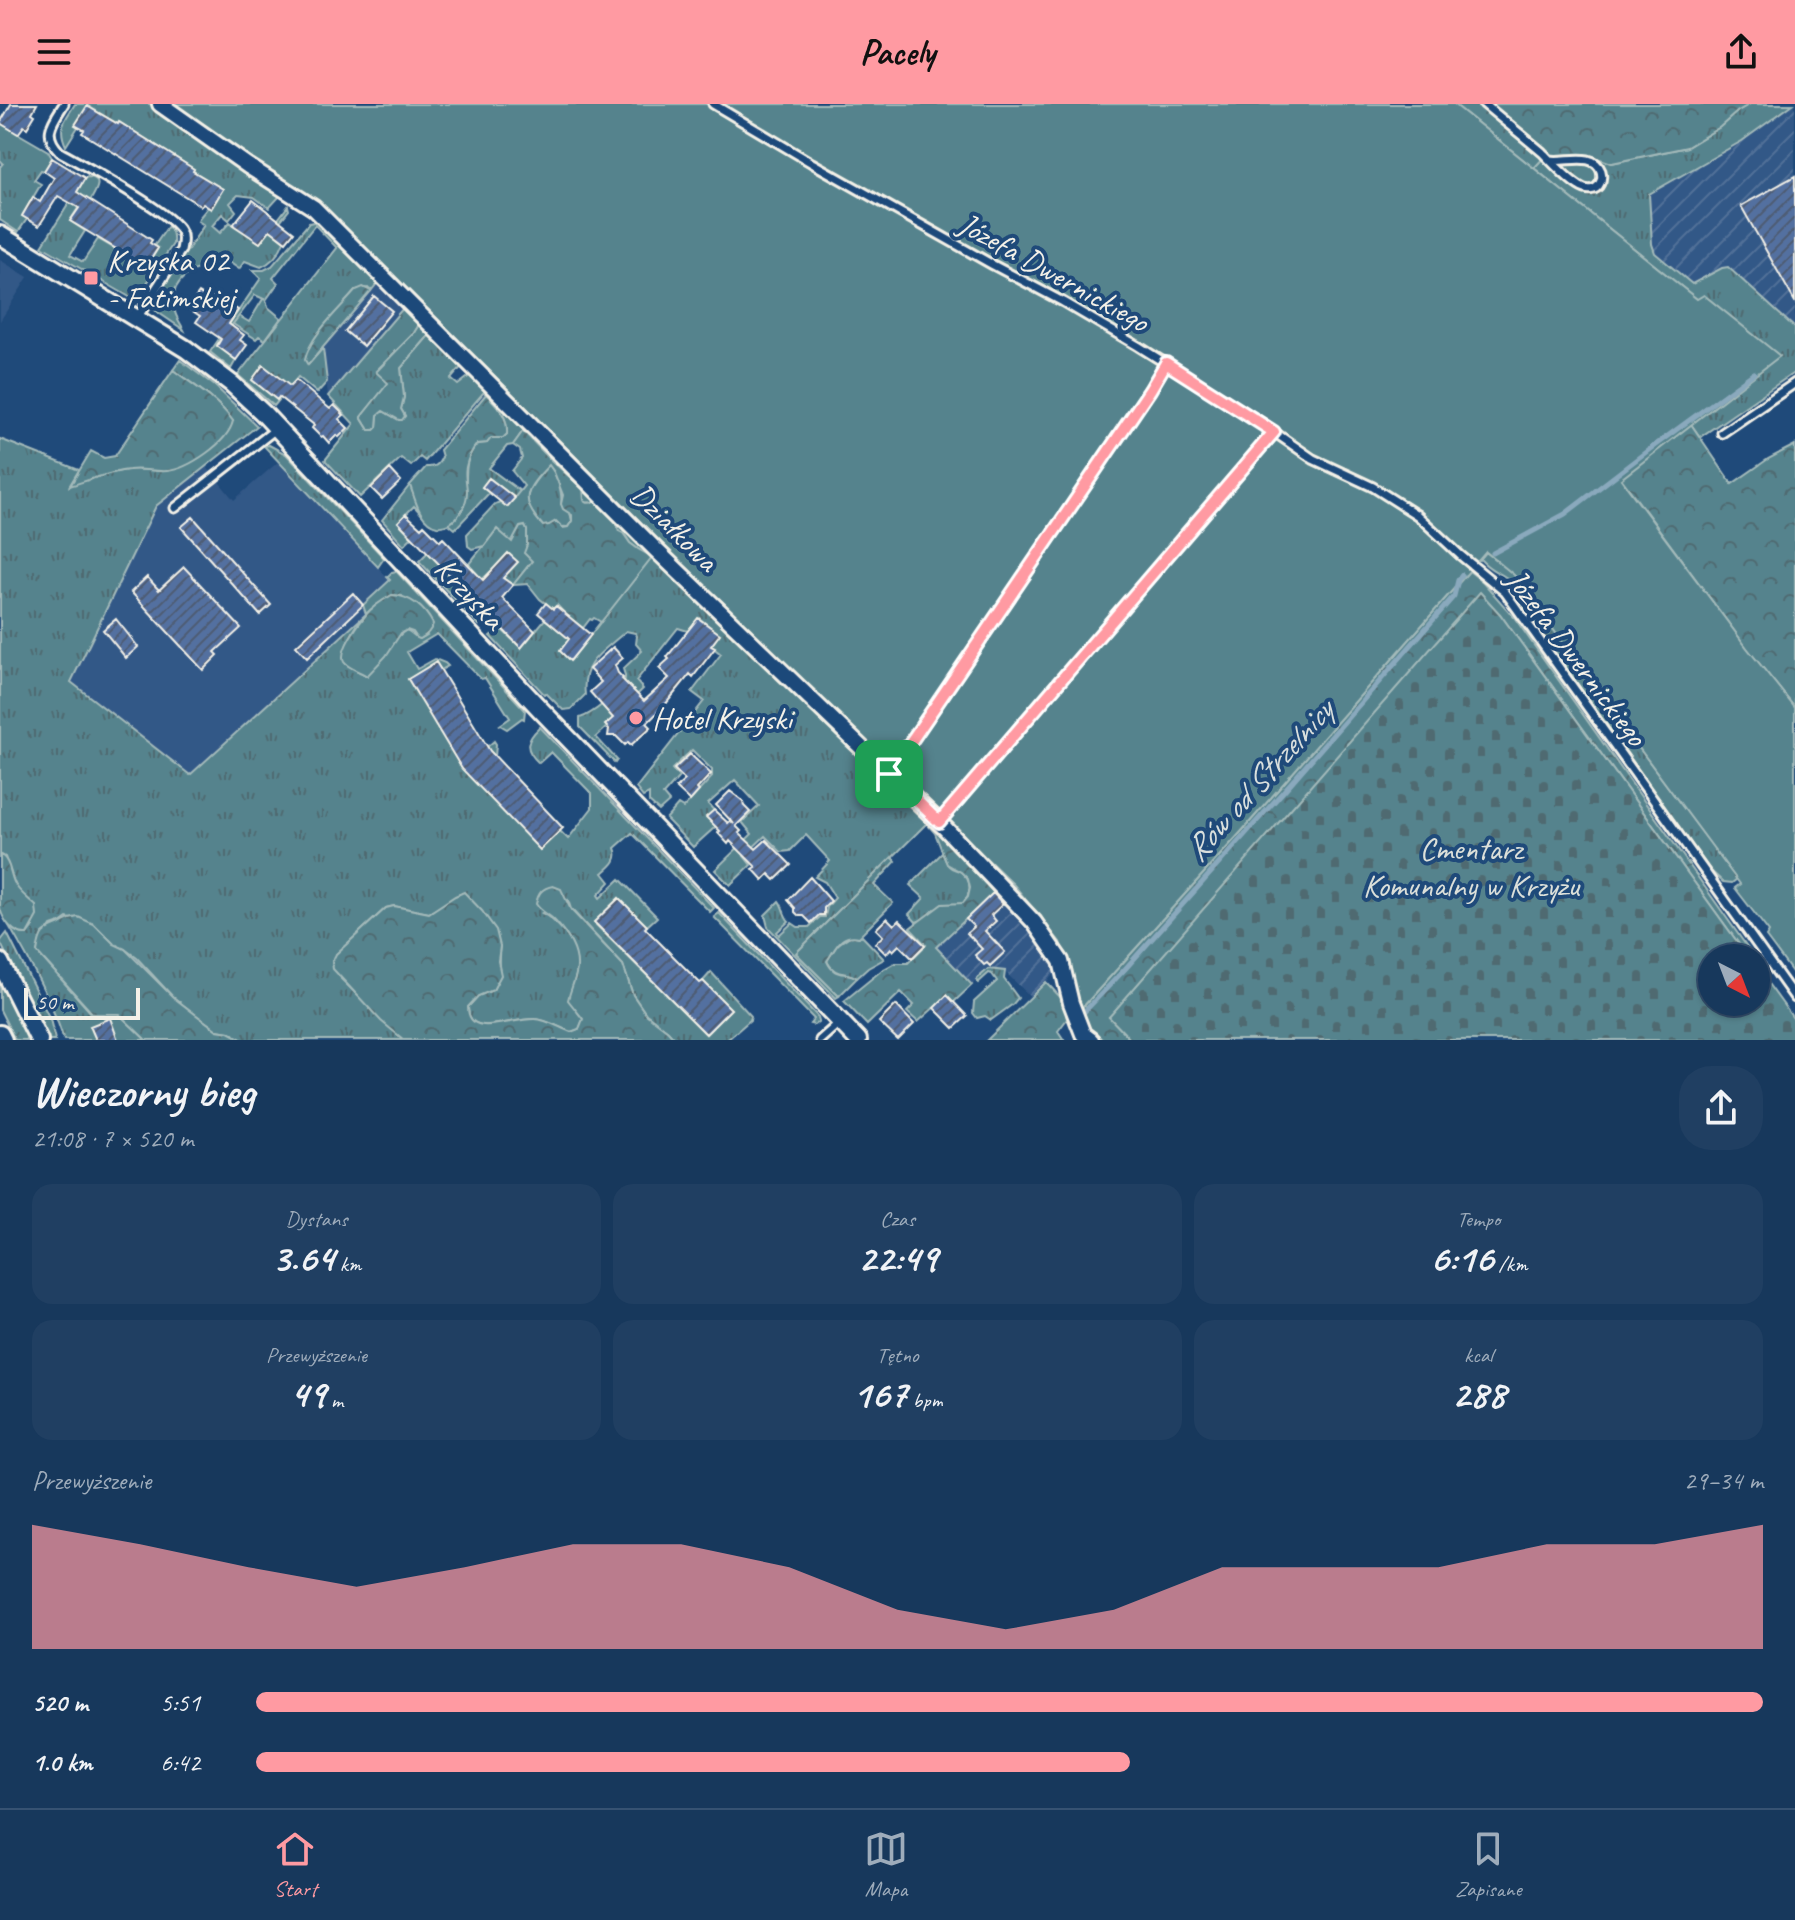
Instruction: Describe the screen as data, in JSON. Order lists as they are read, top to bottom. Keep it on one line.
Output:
{"streets":{"street":["Działkowa","Krzyska"],"lane":["Józefa Dwernickiego"]},"water":["Rów od Strzelnicy"],"parks":["Cmentarz Komunalny w Krzyżu"],"places":{"transit":["Krzyska 02 - Fatimskiej"],"other":["Hotel Krzyski"]},"scale_bar":"50 m","north":"bottom right","page":{"header":"Pacely","scale":"50 m","heading":["Wieczorny bieg","21:08 · 7 × 520 m"],"stats":[["Dystans","3.64 km"],["Czas","22:49"],["Tempo","6:16 /km"],["Przewyższenie","49 m"],["Tętno","167 bpm"],["kcal","288"]],"chart":["Przewyższenie","29–34 m"],"list":[{"name":"520 m","note":"5:51"},{"name":"1.0 km","note":"6:42"}],"tabs":["Start","Mapa","Zapisane"]}}
